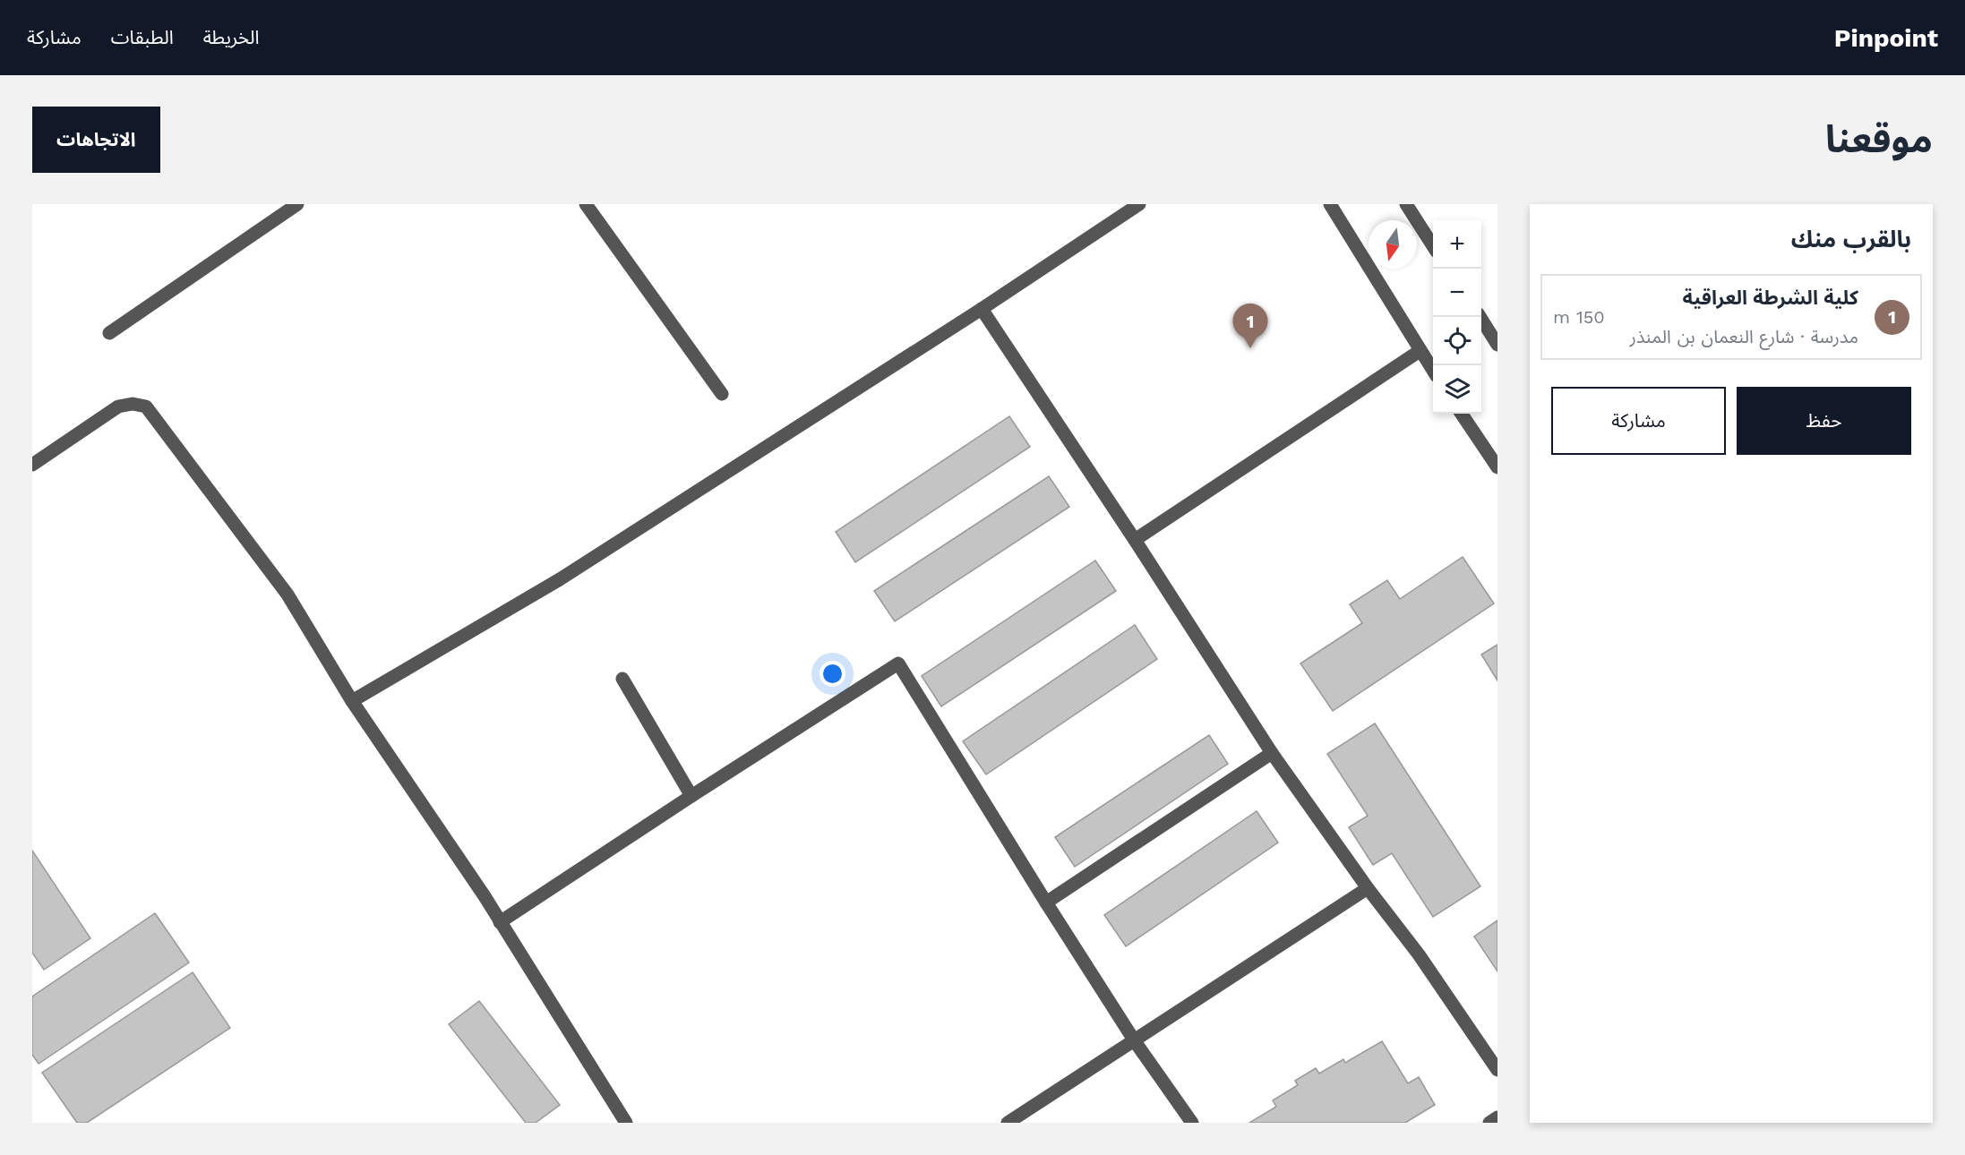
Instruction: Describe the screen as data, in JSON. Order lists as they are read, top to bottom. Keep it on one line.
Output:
{"north":"bottom","page":{"header":"Pinpoint","nav":["الخريطة","الطبقات","مشاركة"],"title":"موقعنا","buttons":["الاتجاهات",["حفظ","مشاركة"]],"heading":"بالقرب منك","map_buttons":["+","−"],"list":[{"mark":"1","name":"كلية الشرطة العراقية","note":"مدرسة · شارع النعمان بن المنذر","value":"150 m"}],"pins":"1"}}
